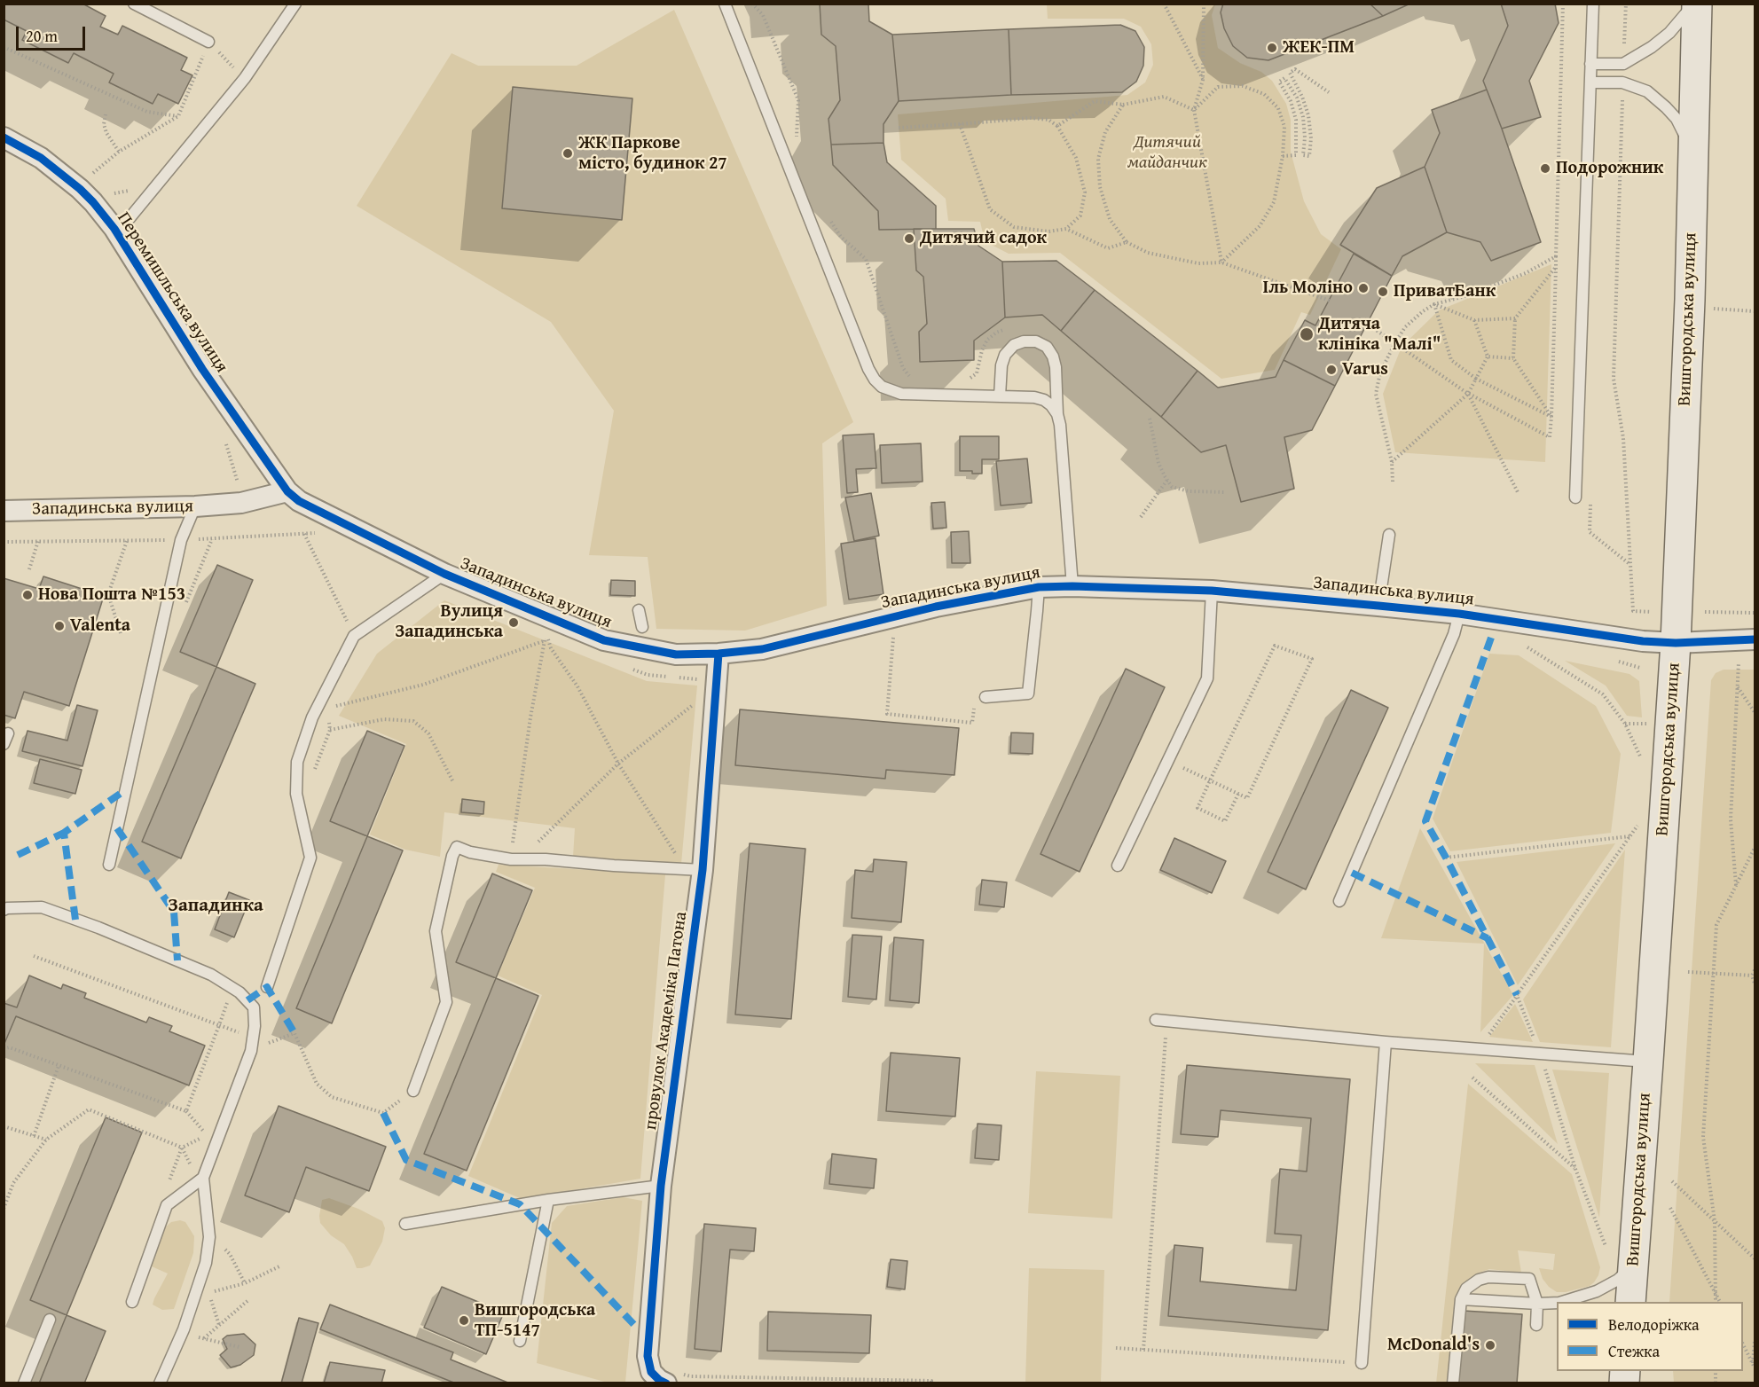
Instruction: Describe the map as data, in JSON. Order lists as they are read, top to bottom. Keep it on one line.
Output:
{"streets":{"main road":["Вишгородська вулиця"],"street":["Перемишльська вулиця","Западинська вулиця","провулок Академіка Патона"]},"crossings":[["Перемишльська вулиця","Западинська вулиця"],["Вишгородська вулиця","Западинська вулиця"],["Западинська вулиця","провулок Академіка Патона"]],"districts":["Западинка"],"parks":["Дитячий майданчик"],"places":["ЖЕК-ПМ","ЖК Паркове місто, будинок 27","Подорожник","Дитячий садок","Іль Моліно","ПриватБанк","Дитяча клініка \"Малі\"","Varus","Нова Пошта №153","Вулиця Западинська","Valenta","Вишгородська ТП-5147","McDonald's"],"legend":["Велодоріжка","Стежка"],"scale_bar":"20 m"}
